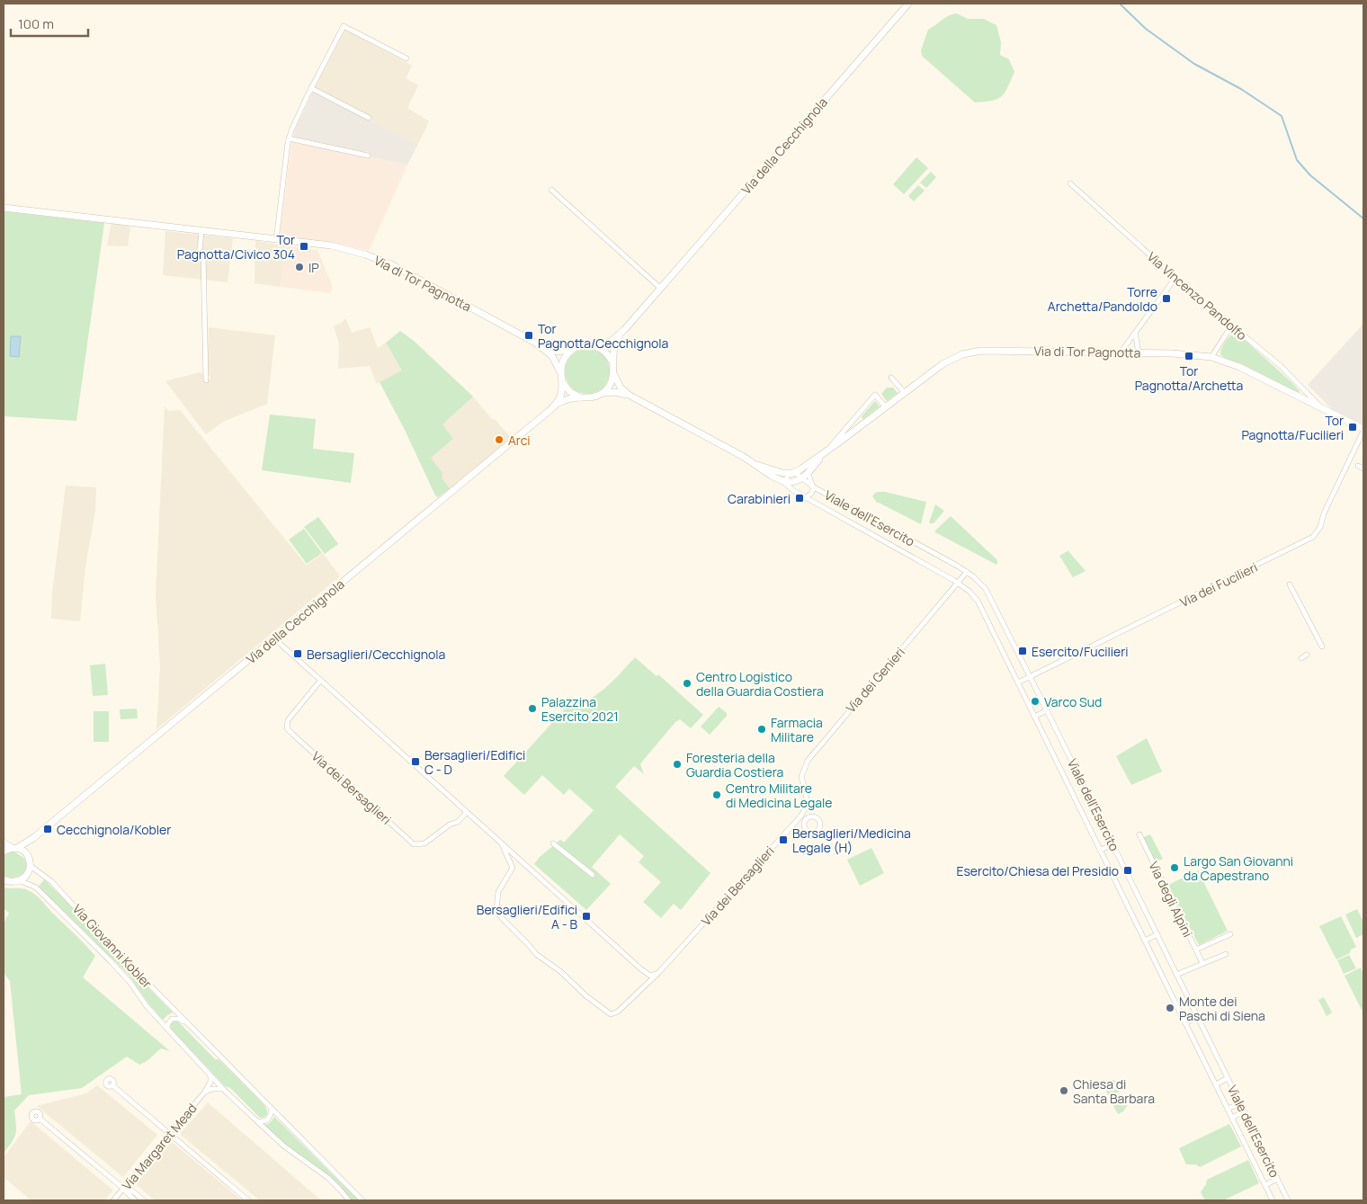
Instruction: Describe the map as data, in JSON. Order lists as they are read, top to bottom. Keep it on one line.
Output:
{"streets":{"street":["Via della Cecchignola","Via di Tor Pagnotta","Via Vincenzo Pandolfo","Viale dell'Esercito","Via dei Fucilieri","Via dei Genieri","Via dei Bersaglieri","Via degli Alpini","Via Giovanni Kobler","Via Margaret Mead"]},"crossings":[["Via della Cecchignola","Via di Tor Pagnotta"],["Via della Cecchignola","Via dei Bersaglieri"],["Via di Tor Pagnotta","Via Vincenzo Pandolfo"],["Via di Tor Pagnotta","Viale dell'Esercito"],["Via di Tor Pagnotta","Via dei Fucilieri"],["Viale dell'Esercito","Via dei Fucilieri"],["Viale dell'Esercito","Via dei Genieri"],["Via dei Genieri","Via dei Bersaglieri"],["Via Giovanni Kobler","Via Margaret Mead"]],"places":{"transit":["Tor Pagnotta/Civico 304","Torre Archetta/Pandoldo","Tor Pagnotta/Cecchignola","Tor Pagnotta/Archetta","Tor Pagnotta/Fucilieri","Carabinieri","Esercito/Fucilieri","Bersaglieri/Cecchignola","Bersaglieri/Edifici C - D","Cecchignola/Kobler","Bersaglieri/Medicina Legale (H)","Esercito/Chiesa del Presidio","Bersaglieri/Edifici A - B"],"other":["IP","Arci","Centro Logistico della Guardia Costiera","Varco Sud","Palazzina Esercito 2021","Farmacia Militare","Foresteria della Guardia Costiera","Centro Militare di Medicina Legale","Largo San Giovanni da Capestrano","Monte dei Paschi di Siena","Chiesa di Santa Barbara"]},"scale_bar":"100 m"}
